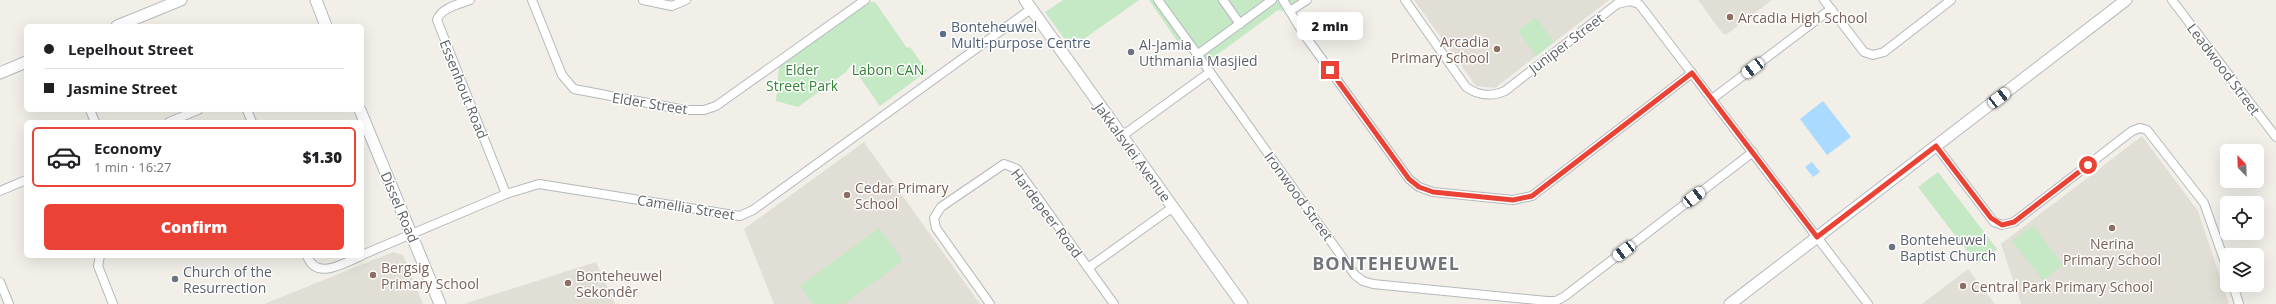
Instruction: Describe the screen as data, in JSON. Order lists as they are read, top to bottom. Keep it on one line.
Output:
{"streets":{"street":["Juniper Street","Leadwood Street","Essenhout Road","Elder Street","Jakkalsvlei Avenue","Ironwood Street","Dissel Road","Camellia Street","Hardepeer Road"]},"crossings":[["Juniper Street","Ironwood Street"],["Essenhout Road","Camellia Street"],["Jakkalsvlei Avenue","Camellia Street"],["Dissel Road","Camellia Street"]],"districts":["BONTEHEUWEL"],"parks":["Elder Street Park","Labon CAN"],"places":["Arcadia High School","Bonteheuwel Multi-purpose Centre","Arcadia Primary School","Al-Jamia Uthmania Masjied","Cedar Primary School","Nerina Primary School","Bonteheuwel Baptist Church","Bergsig Primary School","Church of the Resurrection","Bonteheuwel Sekondêr","Central Park Primary School"],"north":"top left","page":{"bubble":"2 min","banner":["Lepelhout Street","Jasmine Street"],"list":[{"name":"Economy","note":"1 min · 16:27","value":"$1.30"}],"buttons":"Confirm"}}
